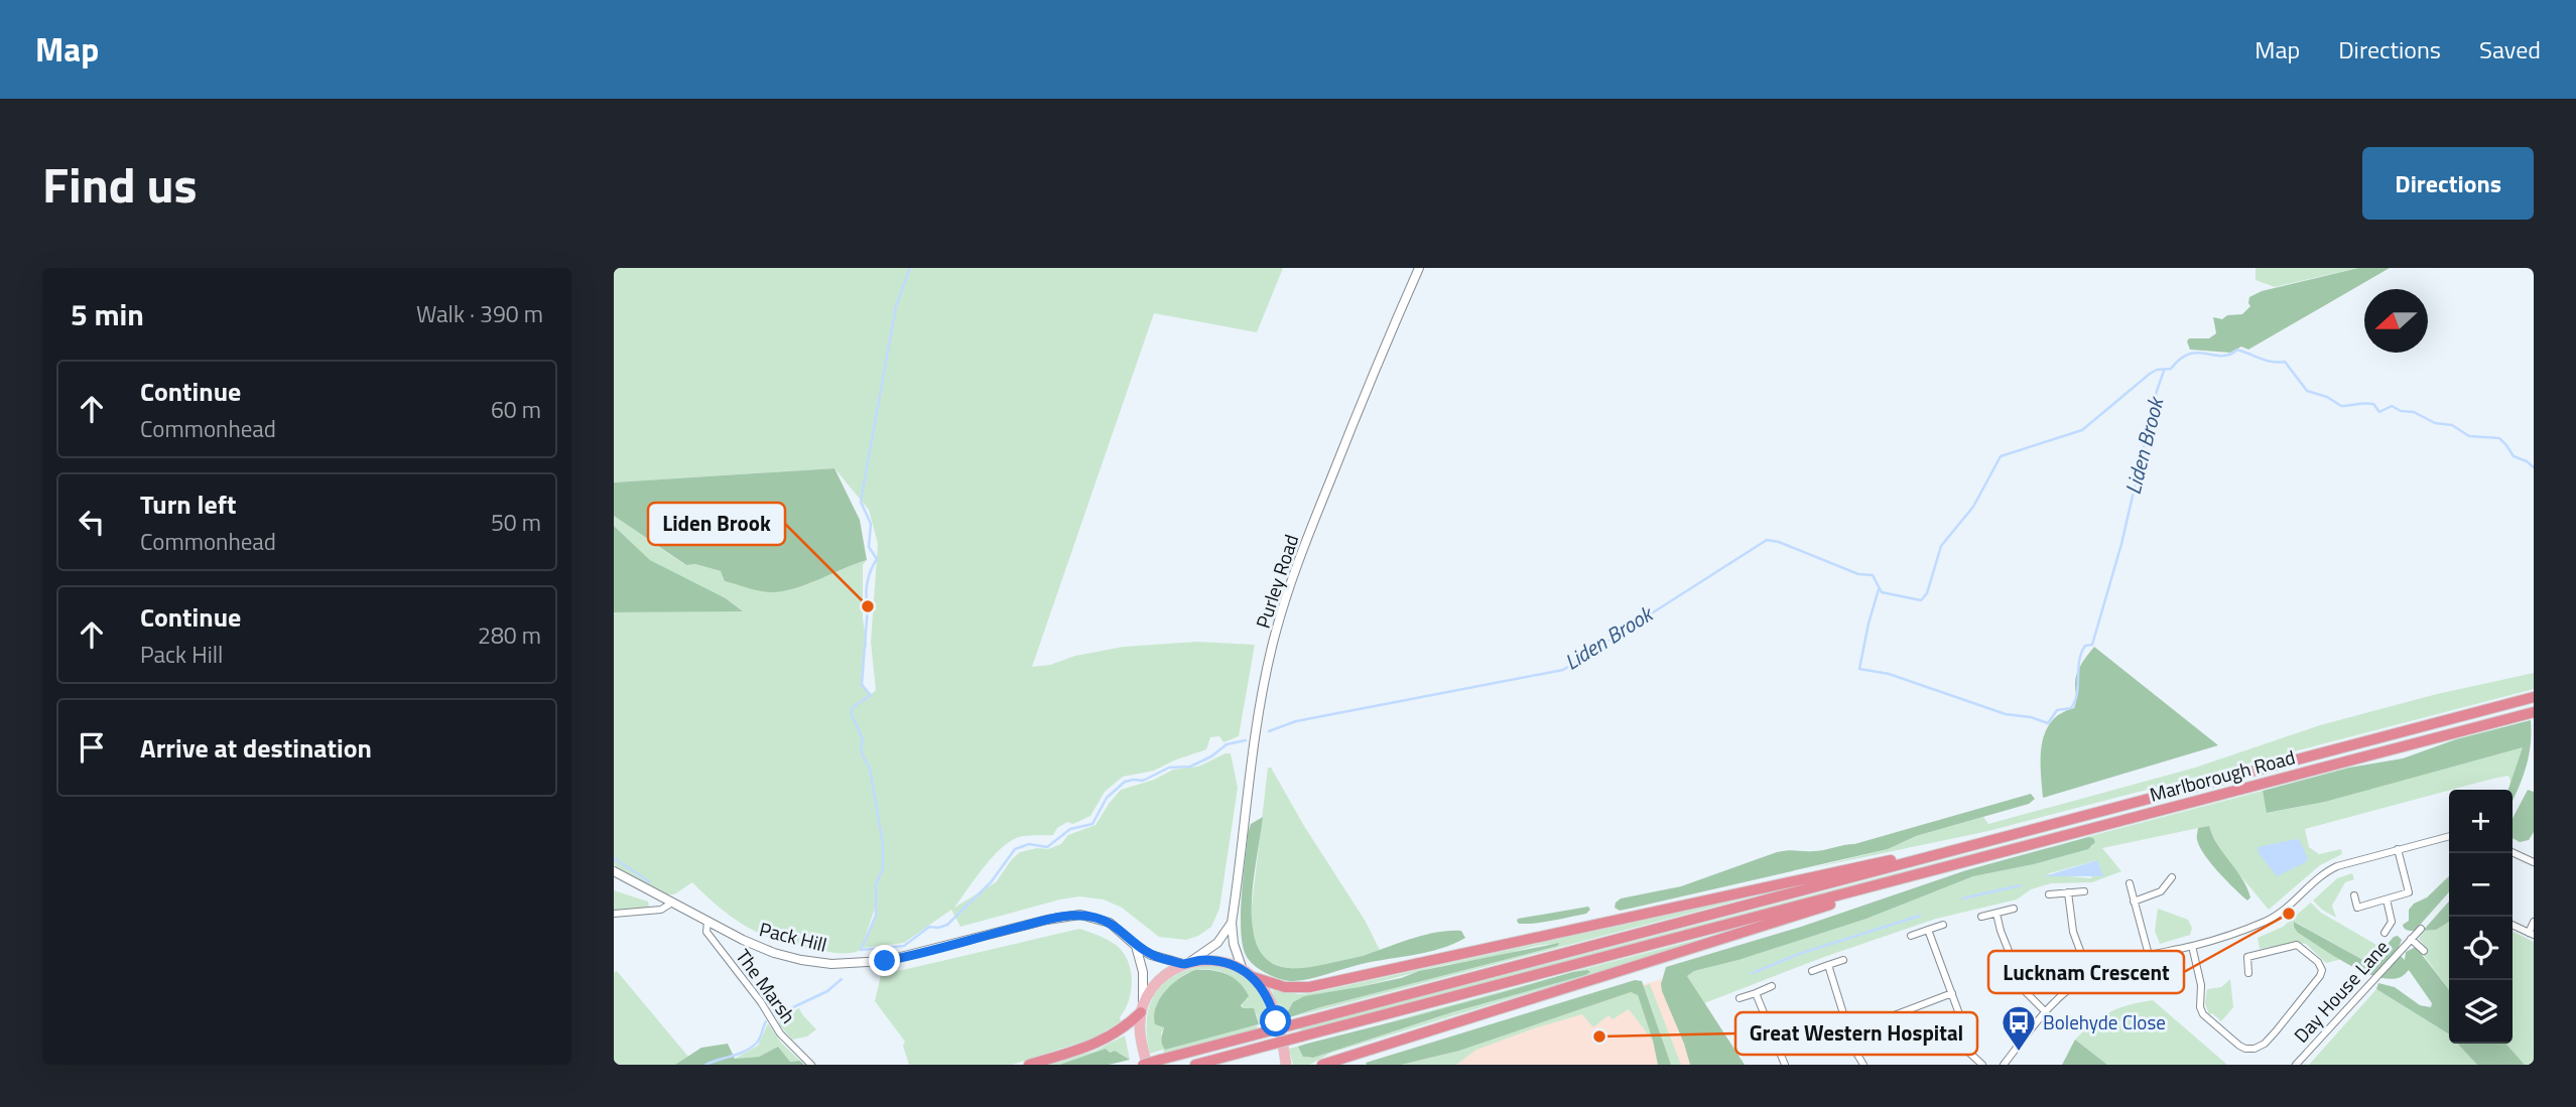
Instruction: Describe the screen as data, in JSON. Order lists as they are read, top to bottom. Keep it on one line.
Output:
{"streets":{"highway":["Marlborough Road"],"main road":["Purley Road","Pack Hill"],"street":["The Marsh","Day House Lane"]},"crossings":[["Pack Hill","The Marsh"]],"water":["Liden Brook"],"places":{"other":["Liden Brook","Lucknam Crescent","Great Western Hospital"],"bus stop":["Bolehyde Close"]},"north":"left","page":{"header":"Map","nav":["Map","Directions","Saved"],"title":"Find us","buttons":"Directions","heading":["5 min","Walk · 390 m"],"list":[["Continue","Commonhead","60 m"],["Turn left","Commonhead","50 m"],["Continue","Pack Hill","280 m"],"Arrive at destination"],"map_buttons":["+","−"]}}
